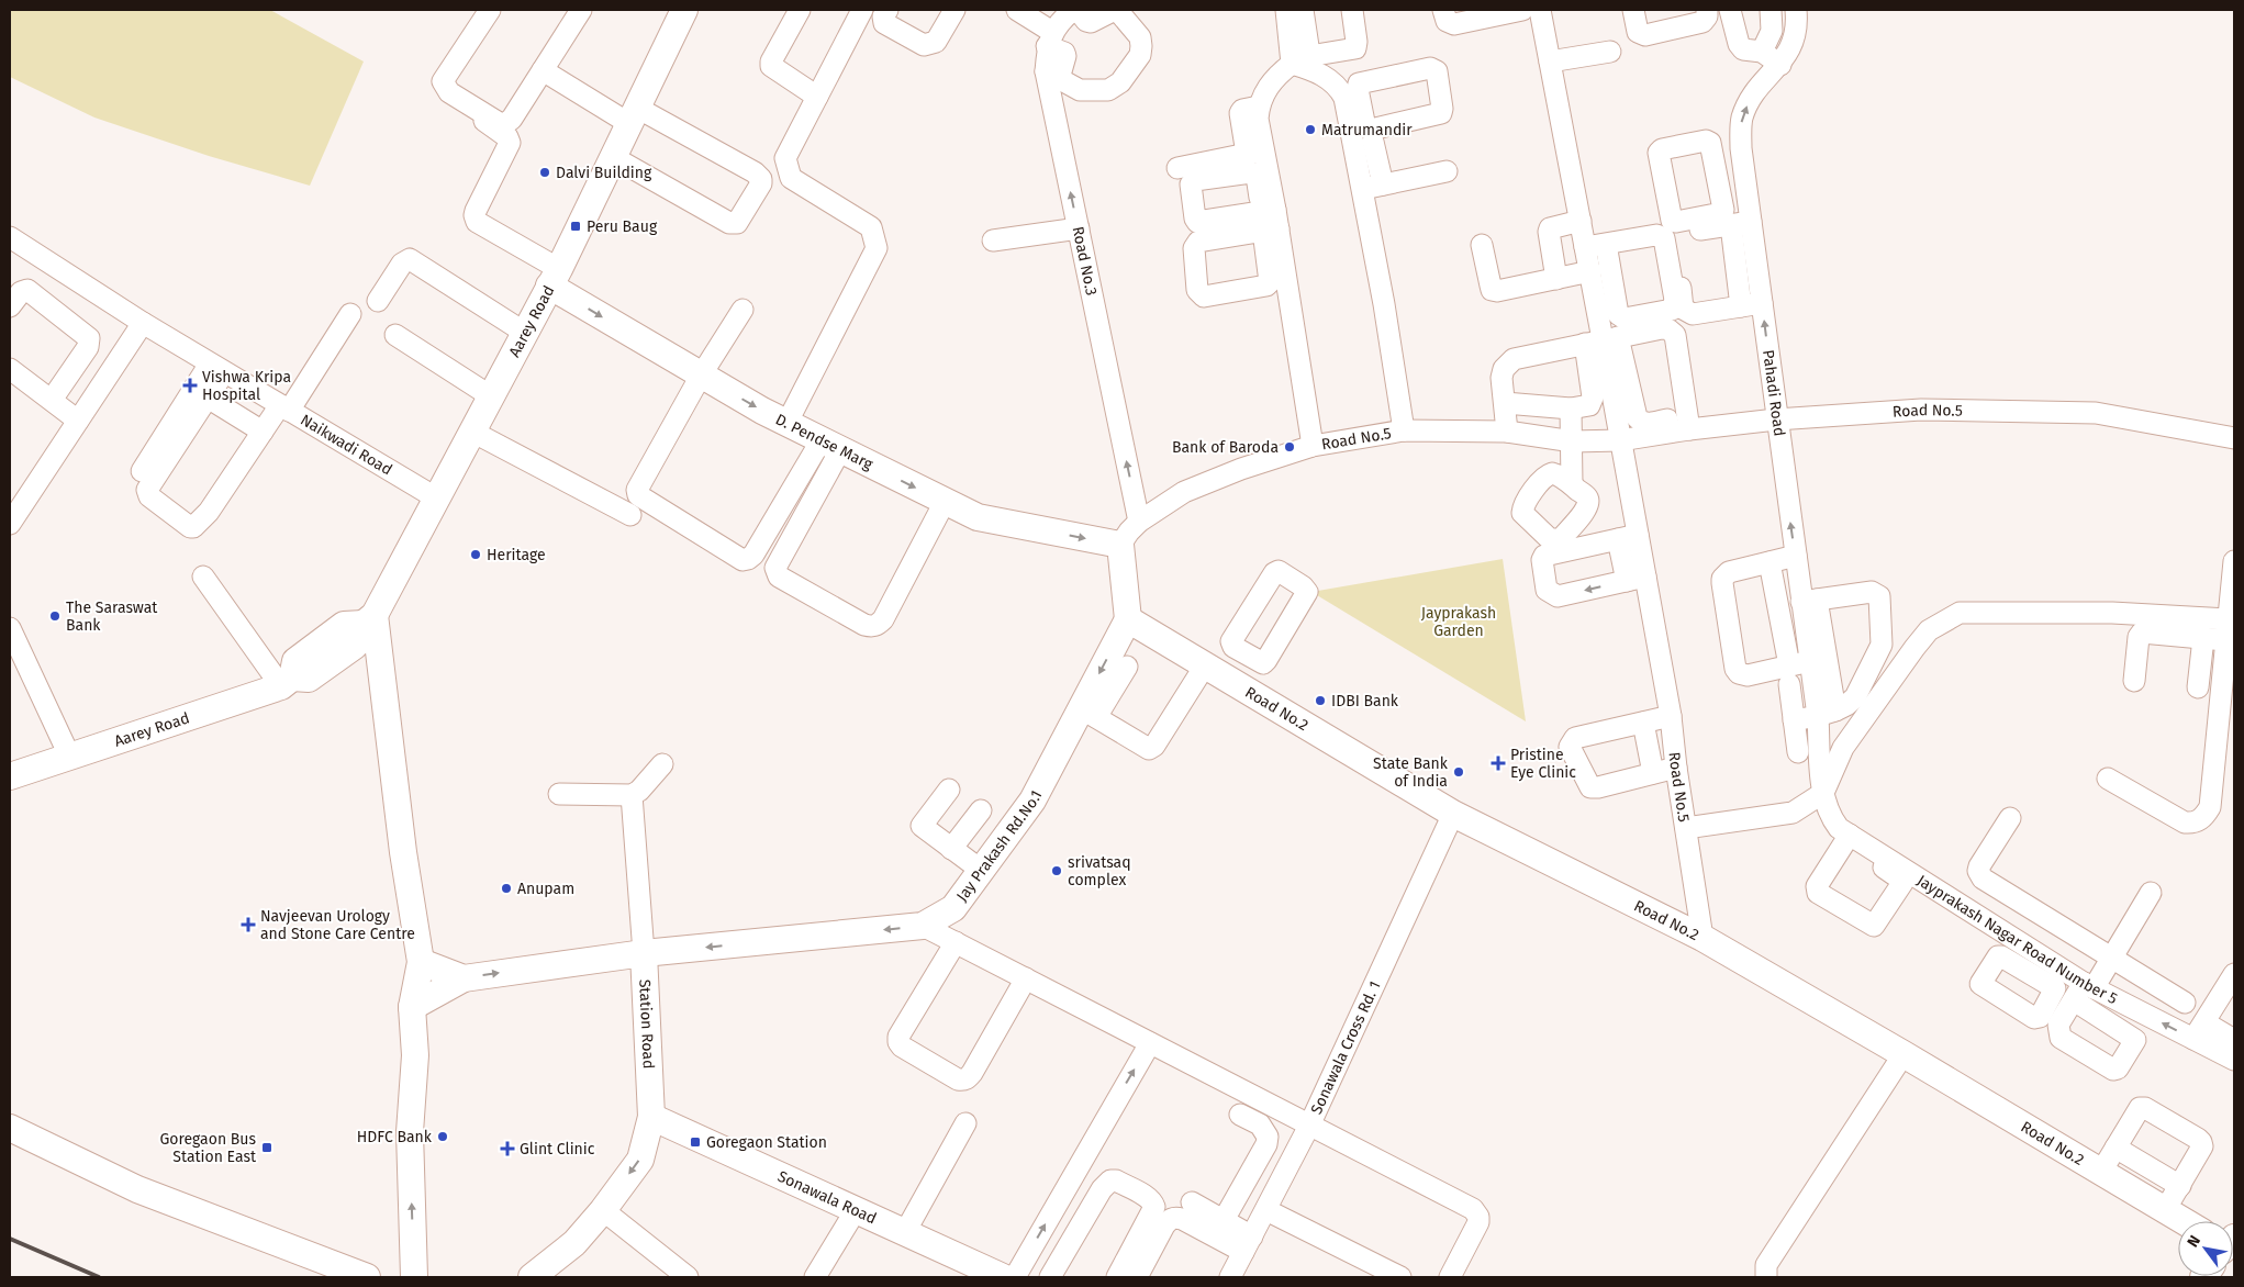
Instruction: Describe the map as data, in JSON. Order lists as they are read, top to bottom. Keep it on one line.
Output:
{"streets":{"street":["Road No.3","Aarey Road","Pahadi Road","Road No.5","D. Pendse Marg","Naikwadi Road","Road No.2","Jay Prakash Rd.No.1","Jayprakash Nagar Road Number 5","Station Road","Sonawala Cross Rd. 1","Sonawala Road"]},"crossings":[["Road No.3","Road No.5"],["Aarey Road","D. Pendse Marg"],["Aarey Road","Naikwadi Road"],["Pahadi Road","Road No.5"],["Pahadi Road","Jayprakash Nagar Road Number 5"],["Road No.5","D. Pendse Marg"],["Road No.5","Road No.2"],["Road No.2","Jay Prakash Rd.No.1"],["Road No.2","Sonawala Cross Rd. 1"],["Jay Prakash Rd.No.1","Station Road"],["Station Road","Sonawala Road"]],"one_way":["Pahadi Road","Jay Prakash Rd.No.1"],"parks":["Jayprakash Garden"],"places":{"other":["Matrumandir","Dalvi Building","Bank of Baroda","Heritage","The Saraswat Bank","IDBI Bank","State Bank of India","srivatsaq complex","Anupam","HDFC Bank"],"transit":["Peru Baug","Goregaon Station","Goregaon Bus Station East"],"health":["Vishwa Kripa Hospital","Pristine Eye Clinic","Navjeevan Urology and Stone Care Centre","Glint Clinic"]},"north":"top left"}
